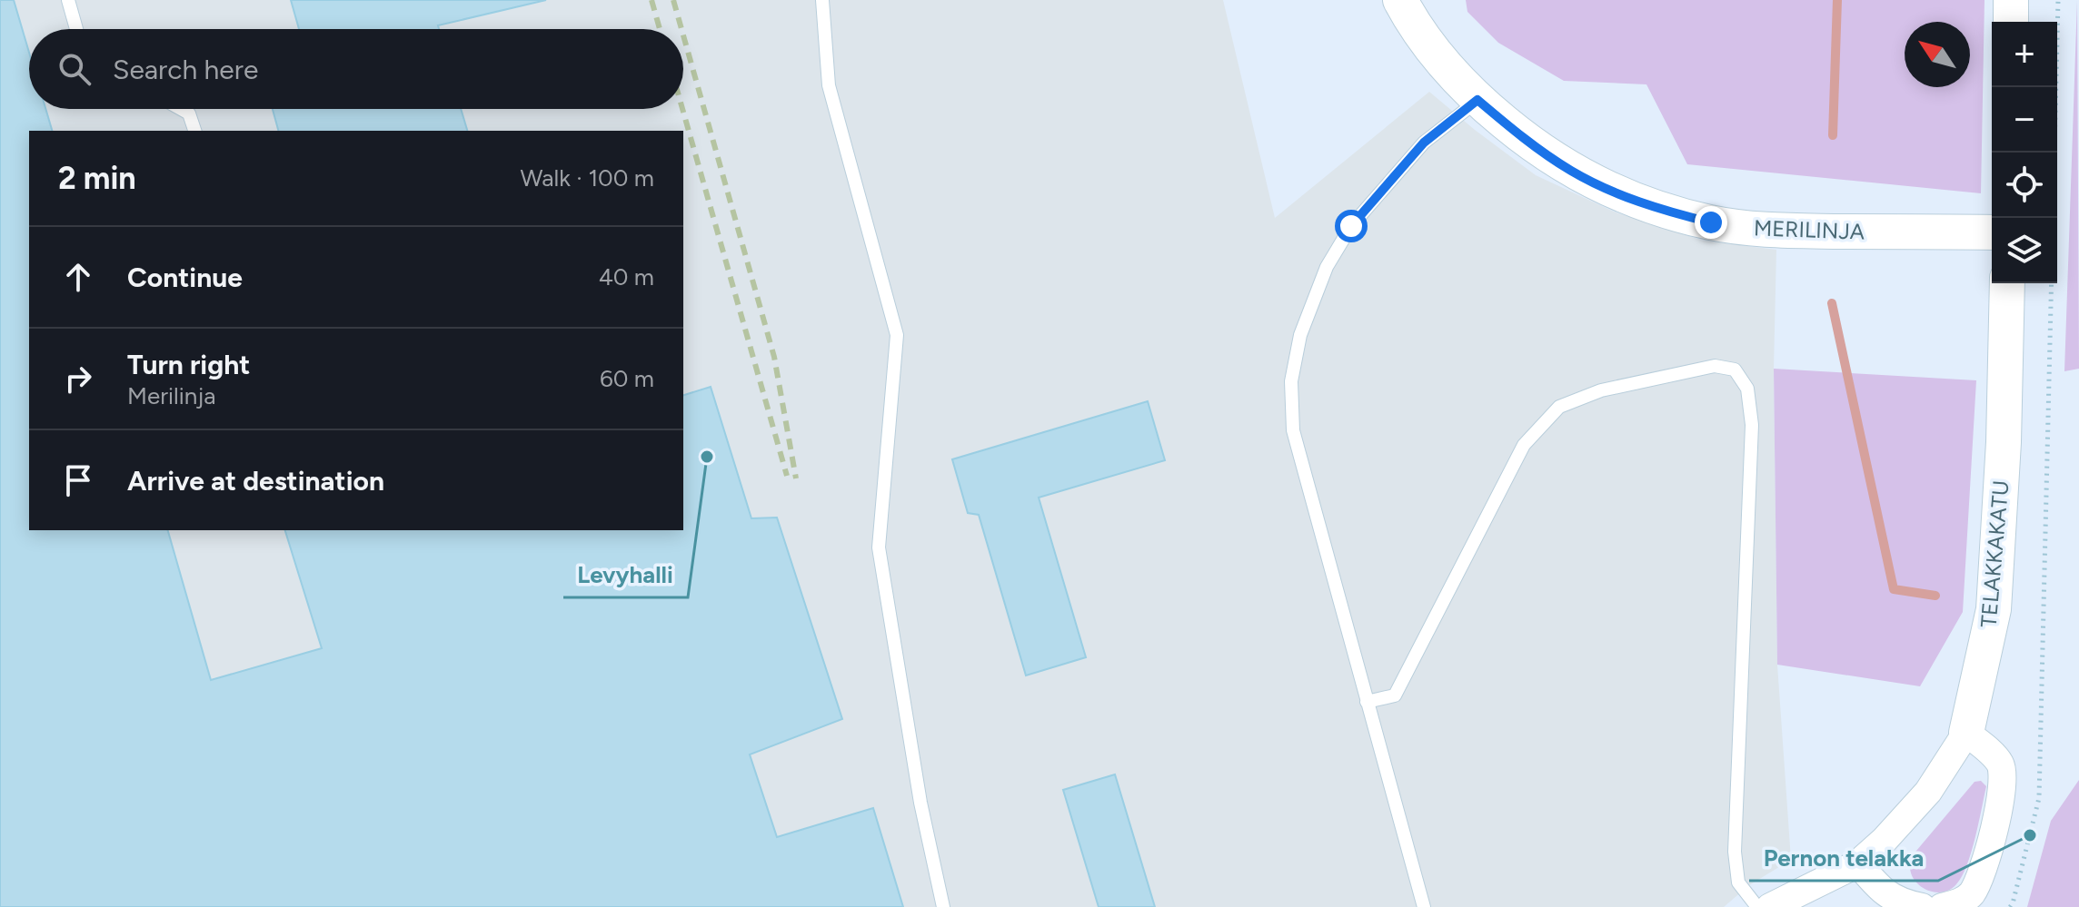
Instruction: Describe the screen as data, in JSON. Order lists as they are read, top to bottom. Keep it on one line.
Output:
{"streets":{"street":["MERILINJA","TELAKKAKATU"]},"places":["Levyhalli","Pernon telakka"],"north":"top left","page":{"map_buttons":["+","−"],"search":"Search here","heading":["2 min","Walk · 100 m"],"list":[["Continue","40 m"],["Turn right","Merilinja","60 m"],"Arrive at destination"]}}
